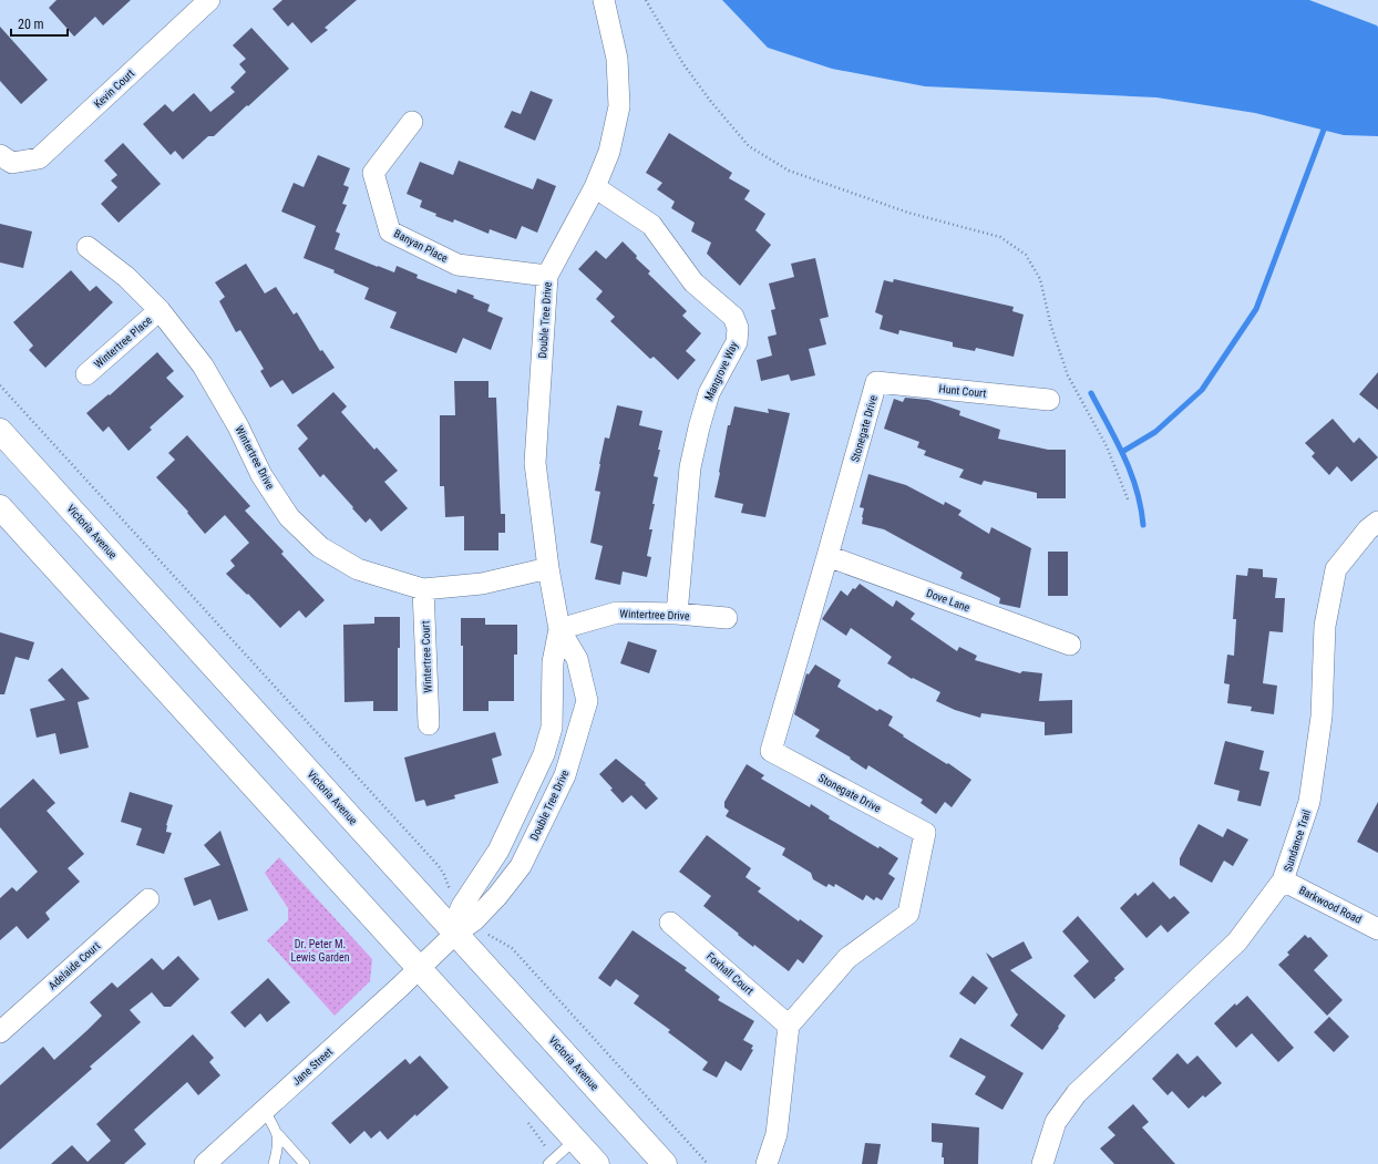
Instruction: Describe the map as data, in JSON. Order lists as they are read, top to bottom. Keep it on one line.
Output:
{"streets":{"main road":["Victoria Avenue"],"street":["Kevin Court","Banyan Place","Double Tree Drive","Wintertree Place","Mangrove Way","Hunt Court","Stonegate Drive","Wintertree Drive","Dove Lane","Wintertree Court","Sundance Trail","Barkwood Road","Adelaide Court","Foxhall Court","Jane Street"]},"crossings":[["Banyan Place","Double Tree Drive"],["Double Tree Drive","Mangrove Way"],["Double Tree Drive","Wintertree Drive"],["Double Tree Drive","Victoria Avenue"],["Double Tree Drive","Jane Street"],["Wintertree Place","Wintertree Drive"],["Mangrove Way","Wintertree Drive"],["Hunt Court","Stonegate Drive"],["Stonegate Drive","Dove Lane"],["Stonegate Drive","Foxhall Court"],["Wintertree Drive","Wintertree Court"],["Sundance Trail","Barkwood Road"]],"parks":["Dr. Peter M. Lewis Garden"],"scale_bar":"20 m"}
